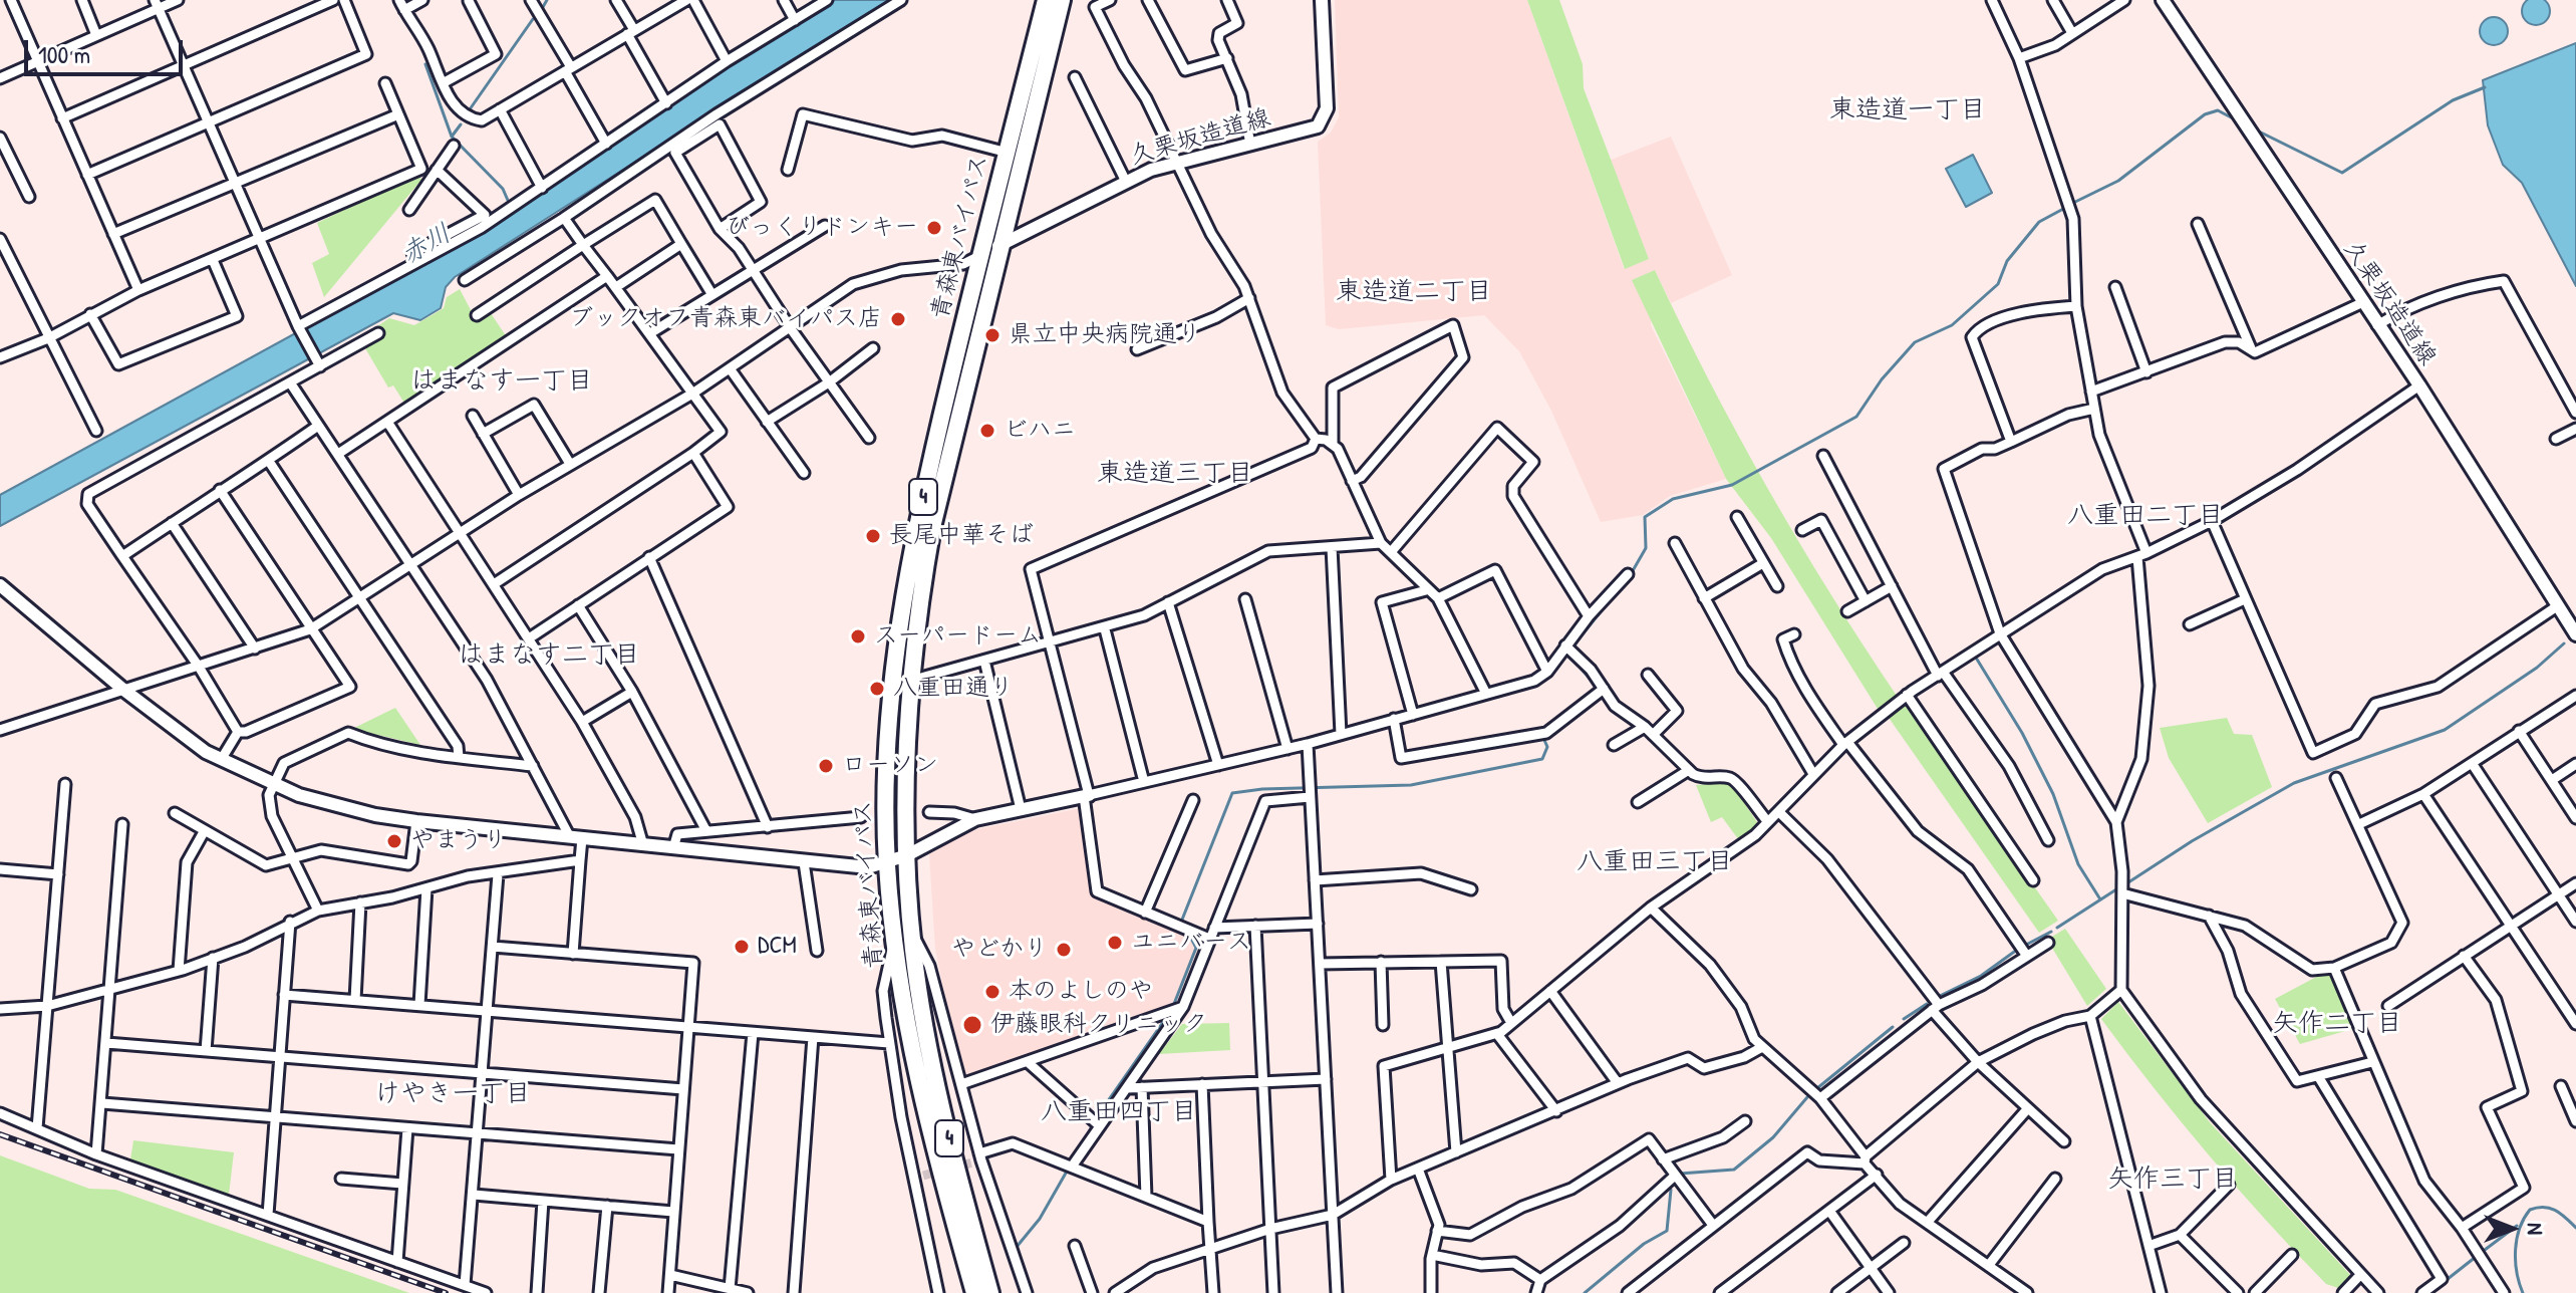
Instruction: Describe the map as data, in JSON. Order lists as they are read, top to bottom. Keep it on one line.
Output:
{"streets":{"highway":["青森東バイパス","4"],"main road":["久栗坂造道線"]},"crossings":[["久栗坂造道線","青森東バイパス"]],"districts":["東造道一丁目","東造道二丁目","はまなす一丁目","東造道三丁目","八重田二丁目","はまなす二丁目","八重田三丁目","矢作二丁目","けやき一丁目","八重田四丁目","矢作三丁目"],"water":["赤川"],"places":["びっくりドンキー","ブックオフ青森東バイパス店","県立中央病院通り","ビハニ","長尾中華そば","スーパードーム","八重田通り","ローソン","やまうり","ユニバース","DCM","やどかり","本のよしのや","伊藤眼科クリニック"],"scale_bar":"100 m","north":"right"}
